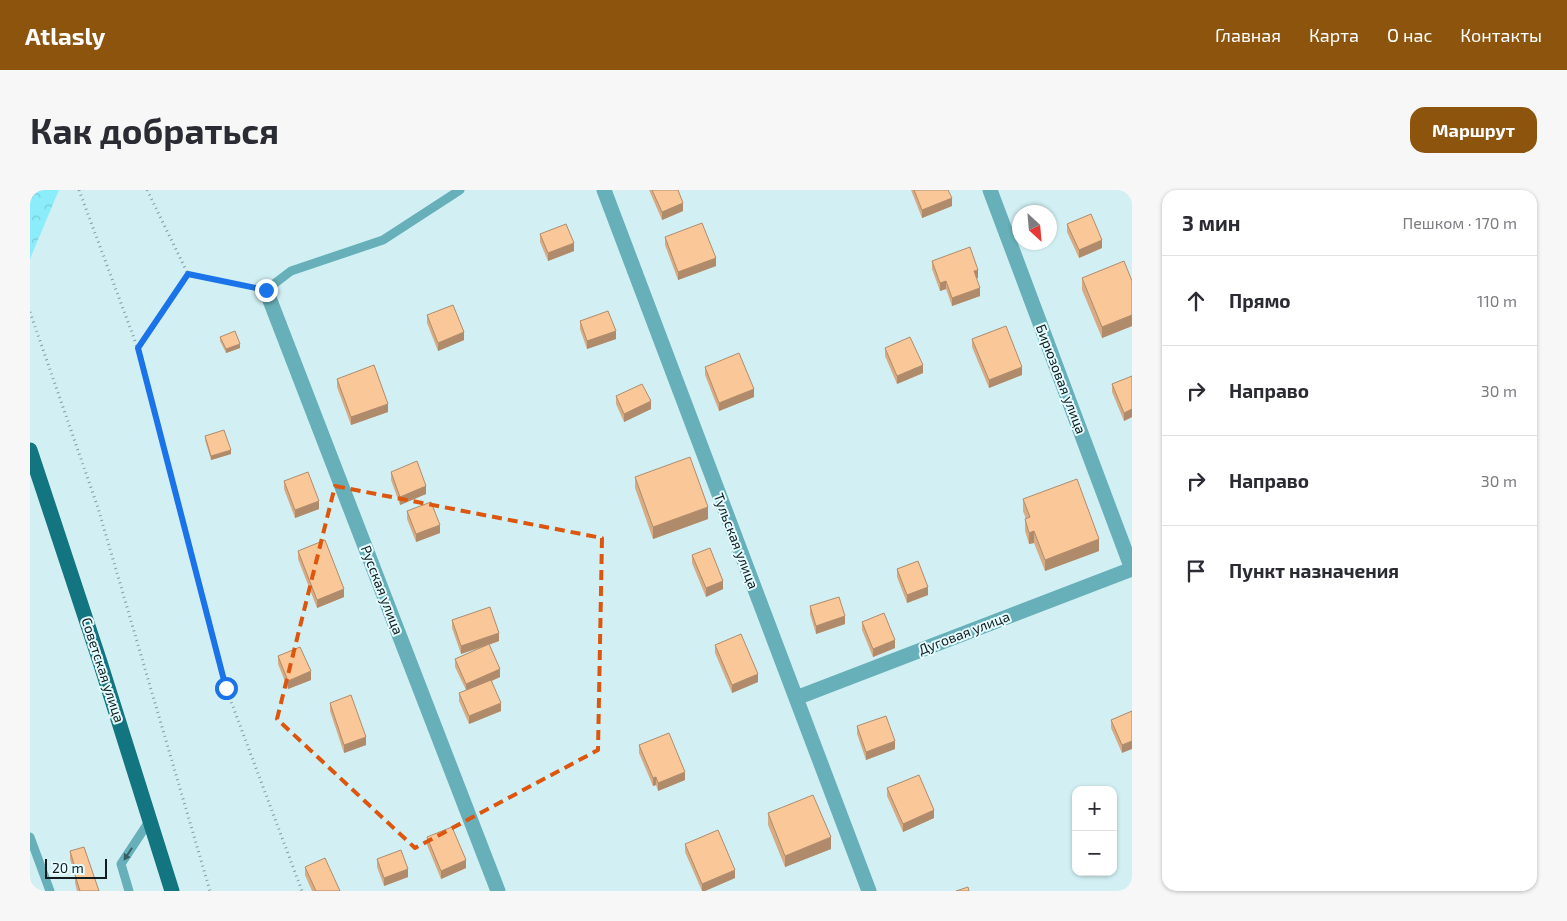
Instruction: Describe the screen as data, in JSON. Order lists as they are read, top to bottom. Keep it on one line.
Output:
{"streets":{"main road":["Советская улица"],"street":["Бирюзовая улица","Тульская улица","Русская улица","Дуговая улица"]},"crossings":[["Бирюзовая улица","Дуговая улица"],["Тульская улица","Дуговая улица"]],"scale_bar":"20 m","north":"bottom right","page":{"header":"Atlasly","nav":["Главная","Карта","О нас","Контакты"],"buttons":"Маршрут","title":"Как добраться","heading":["3 мин","Пешком · 170 m"],"list":[["Прямо","110 m"],["Направо","30 m"],["Направо","30 m"],"Пункт назначения"],"map_buttons":["+","−"],"scale":"20 m"}}
